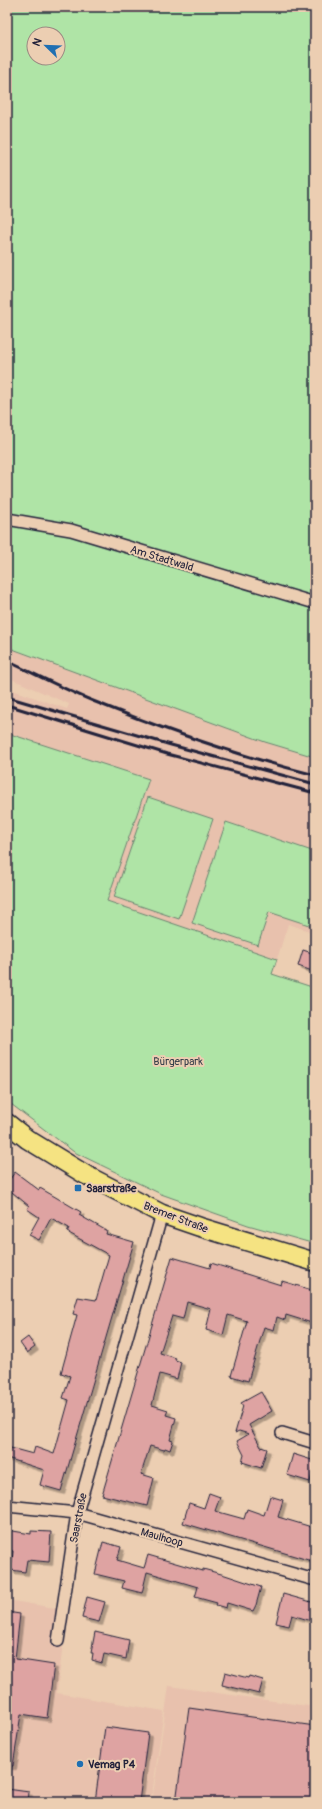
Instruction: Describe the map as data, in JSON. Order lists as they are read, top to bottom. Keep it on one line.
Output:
{"streets":{"main road":["Bremer Straße"],"street":["Am Stadtwald","Saarstraße","Maulhoop"]},"crossings":[["Bremer Straße","Saarstraße"],["Saarstraße","Maulhoop"]],"parks":["Bürgerpark"],"places":{"transit":["Saarstraße"],"other":["Vemag P4"]},"north":"top left"}
